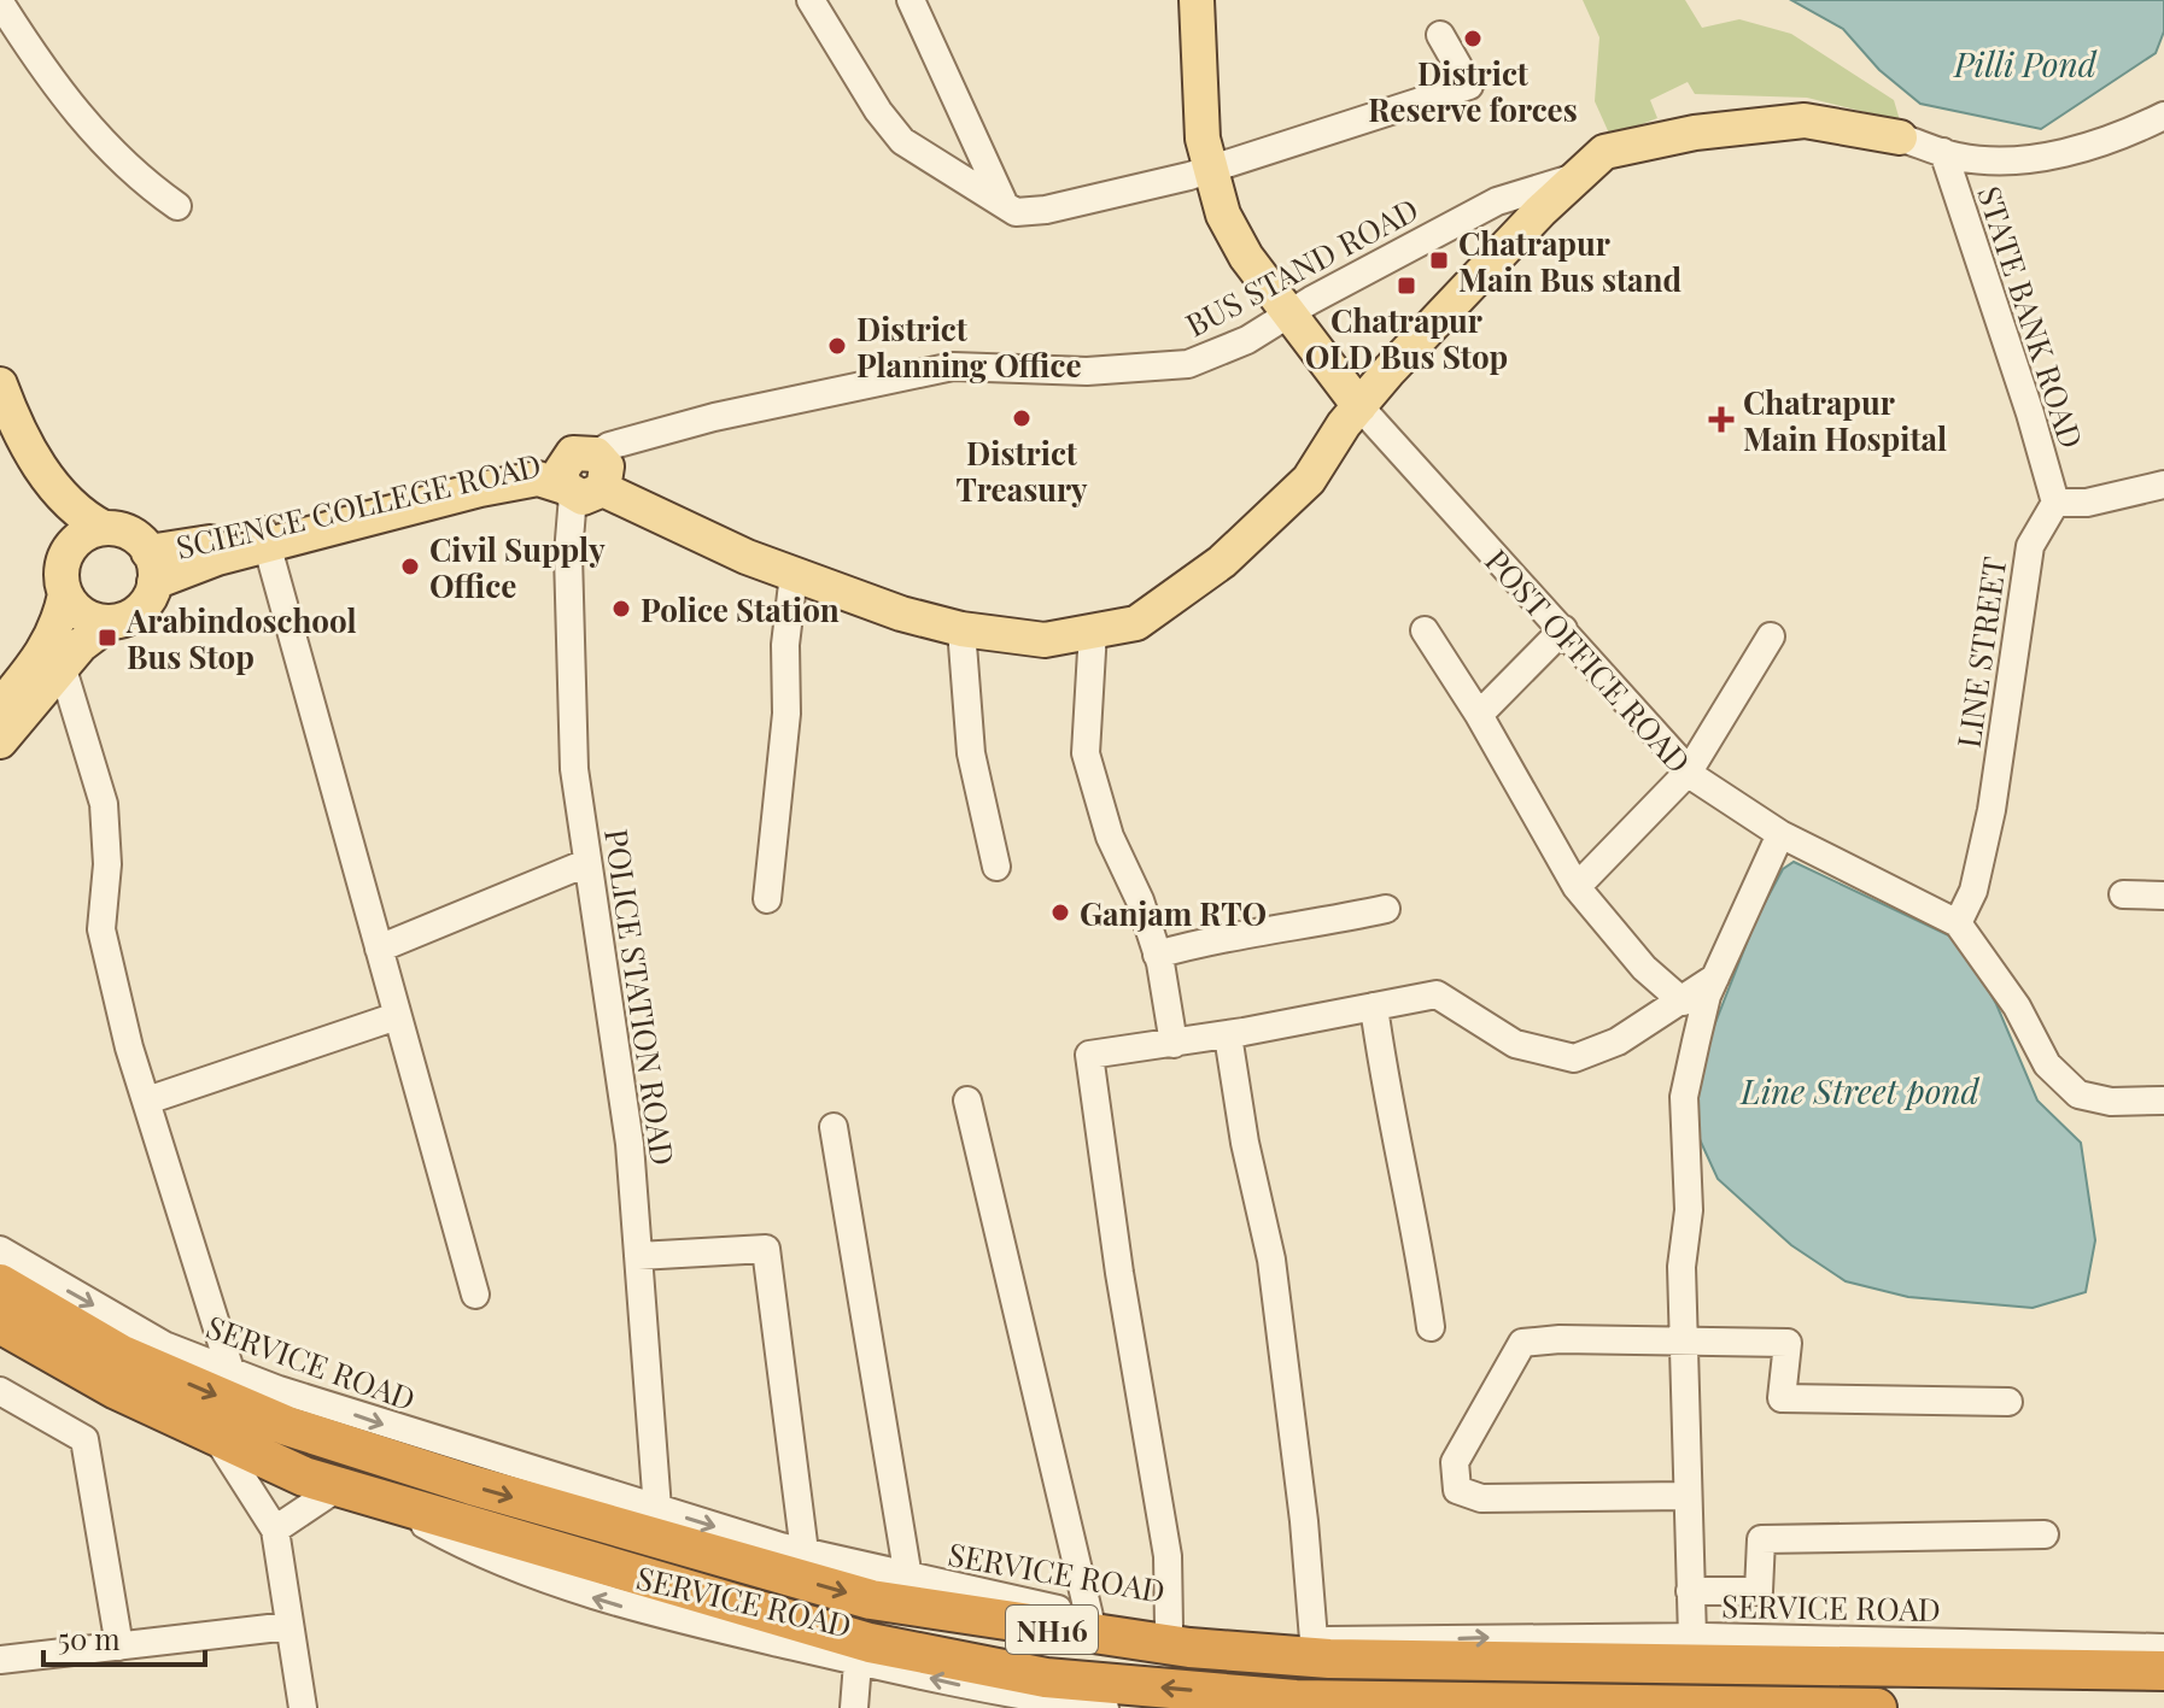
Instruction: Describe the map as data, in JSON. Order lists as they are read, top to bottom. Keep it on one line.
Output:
{"streets":{"highway":["NH16"],"main road":["SCIENCE COLLEGE ROAD","POST OFFICE ROAD"],"street":["BUS STAND ROAD","STATE BANK ROAD","LINE STREET","POLICE STATION ROAD","SERVICE ROAD"]},"crossings":[["BUS STAND ROAD","SCIENCE COLLEGE ROAD"],["BUS STAND ROAD","POST OFFICE ROAD"],["BUS STAND ROAD","POLICE STATION ROAD"],["STATE BANK ROAD","SCIENCE COLLEGE ROAD"],["STATE BANK ROAD","LINE STREET"],["SCIENCE COLLEGE ROAD","POST OFFICE ROAD"],["SCIENCE COLLEGE ROAD","POLICE STATION ROAD"],["LINE STREET","POST OFFICE ROAD"],["POLICE STATION ROAD","SERVICE ROAD"],["SERVICE ROAD","NH16"]],"water":["Pilli Pond","Line Street pond"],"places":{"other":["District Reserve forces","District Planning Office","District Treasury","Civil Supply Office","Police Station","Ganjam RTO"],"transit":["Chatrapur Main Bus stand","Chatrapur OLD Bus Stop","Arabindoschool Bus Stop"],"health":["Chatrapur Main Hospital"]},"scale_bar":"50 m"}
